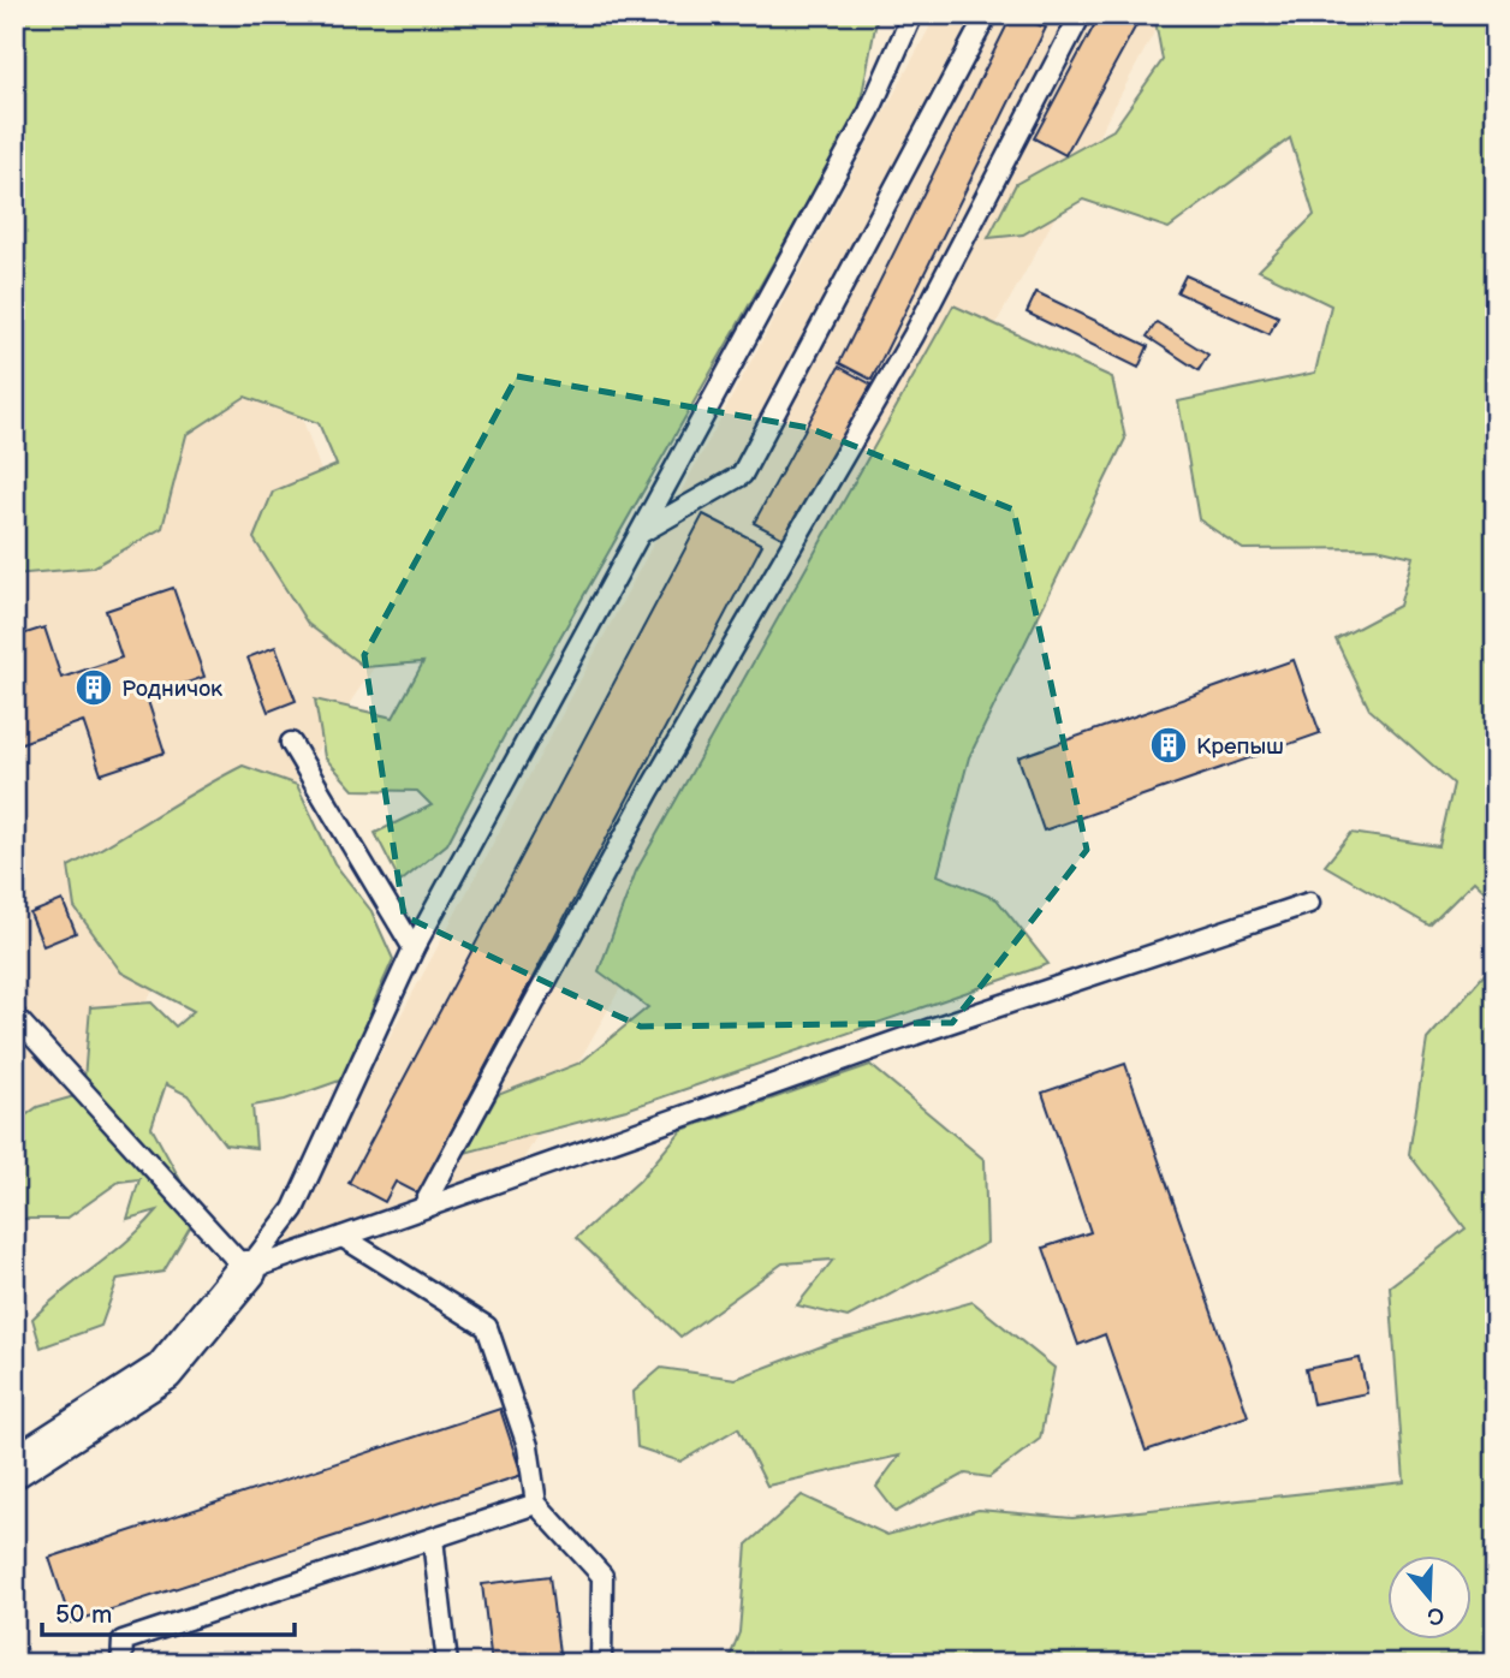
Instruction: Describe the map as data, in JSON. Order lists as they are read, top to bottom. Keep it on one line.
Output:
{"places":{"building":["Родничок","Крепыш"]},"scale_bar":"50 m","north":"bottom"}
